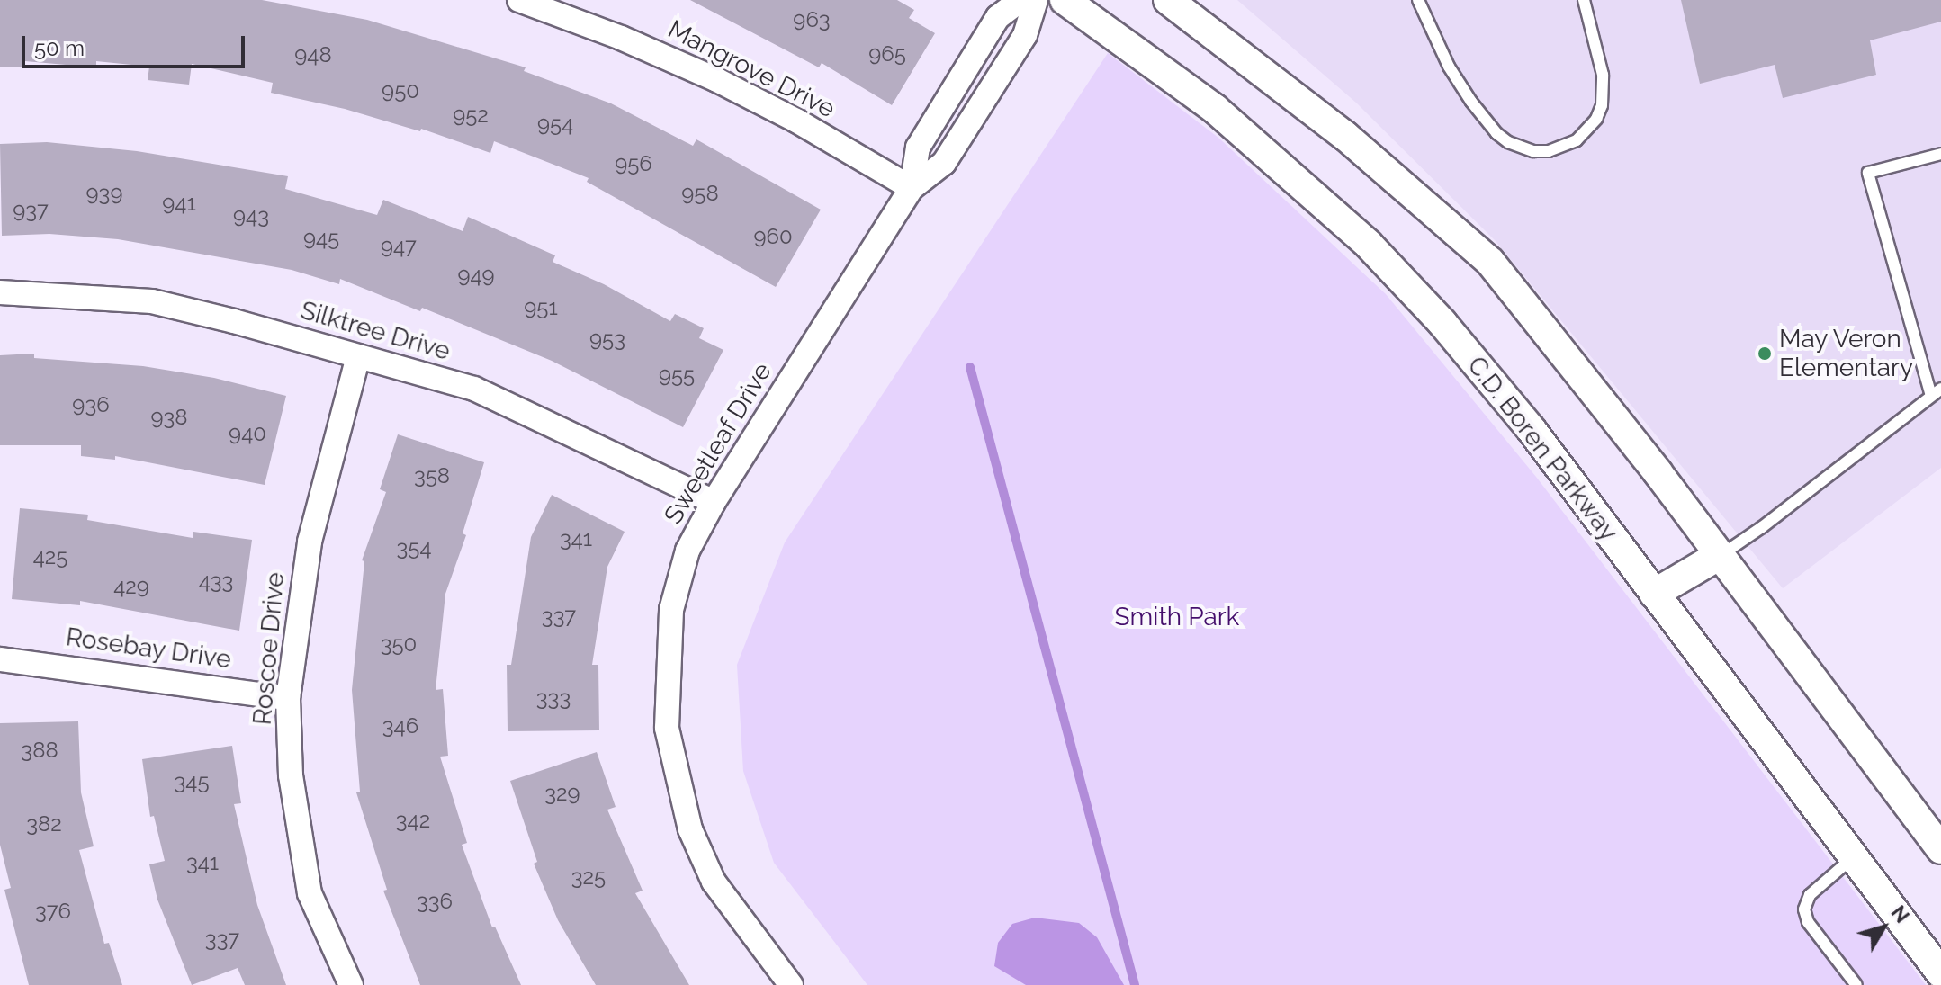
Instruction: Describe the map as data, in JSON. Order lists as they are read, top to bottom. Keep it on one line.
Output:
{"streets":{"street":["Mangrove Drive","Silktree Drive","Sweetleaf Drive","C.D. Boren Parkway","Rosebay Drive","Roscoe Drive"]},"crossings":[["Mangrove Drive","Sweetleaf Drive"],["Silktree Drive","Sweetleaf Drive"],["Silktree Drive","Roscoe Drive"],["Rosebay Drive","Roscoe Drive"]],"parks":["Smith Park"],"places":["May Veron Elementary"],"house_numbers":["963","965","948","950","952","954","956","939","958","941","937","943","960","945","947","949","951","953","955","936","938","940","358","341","354","425","433","429","337","350","333","346","388","345","329","342","382","341","325","336","376","337"],"scale_bar":"50 m","north":"top right"}
